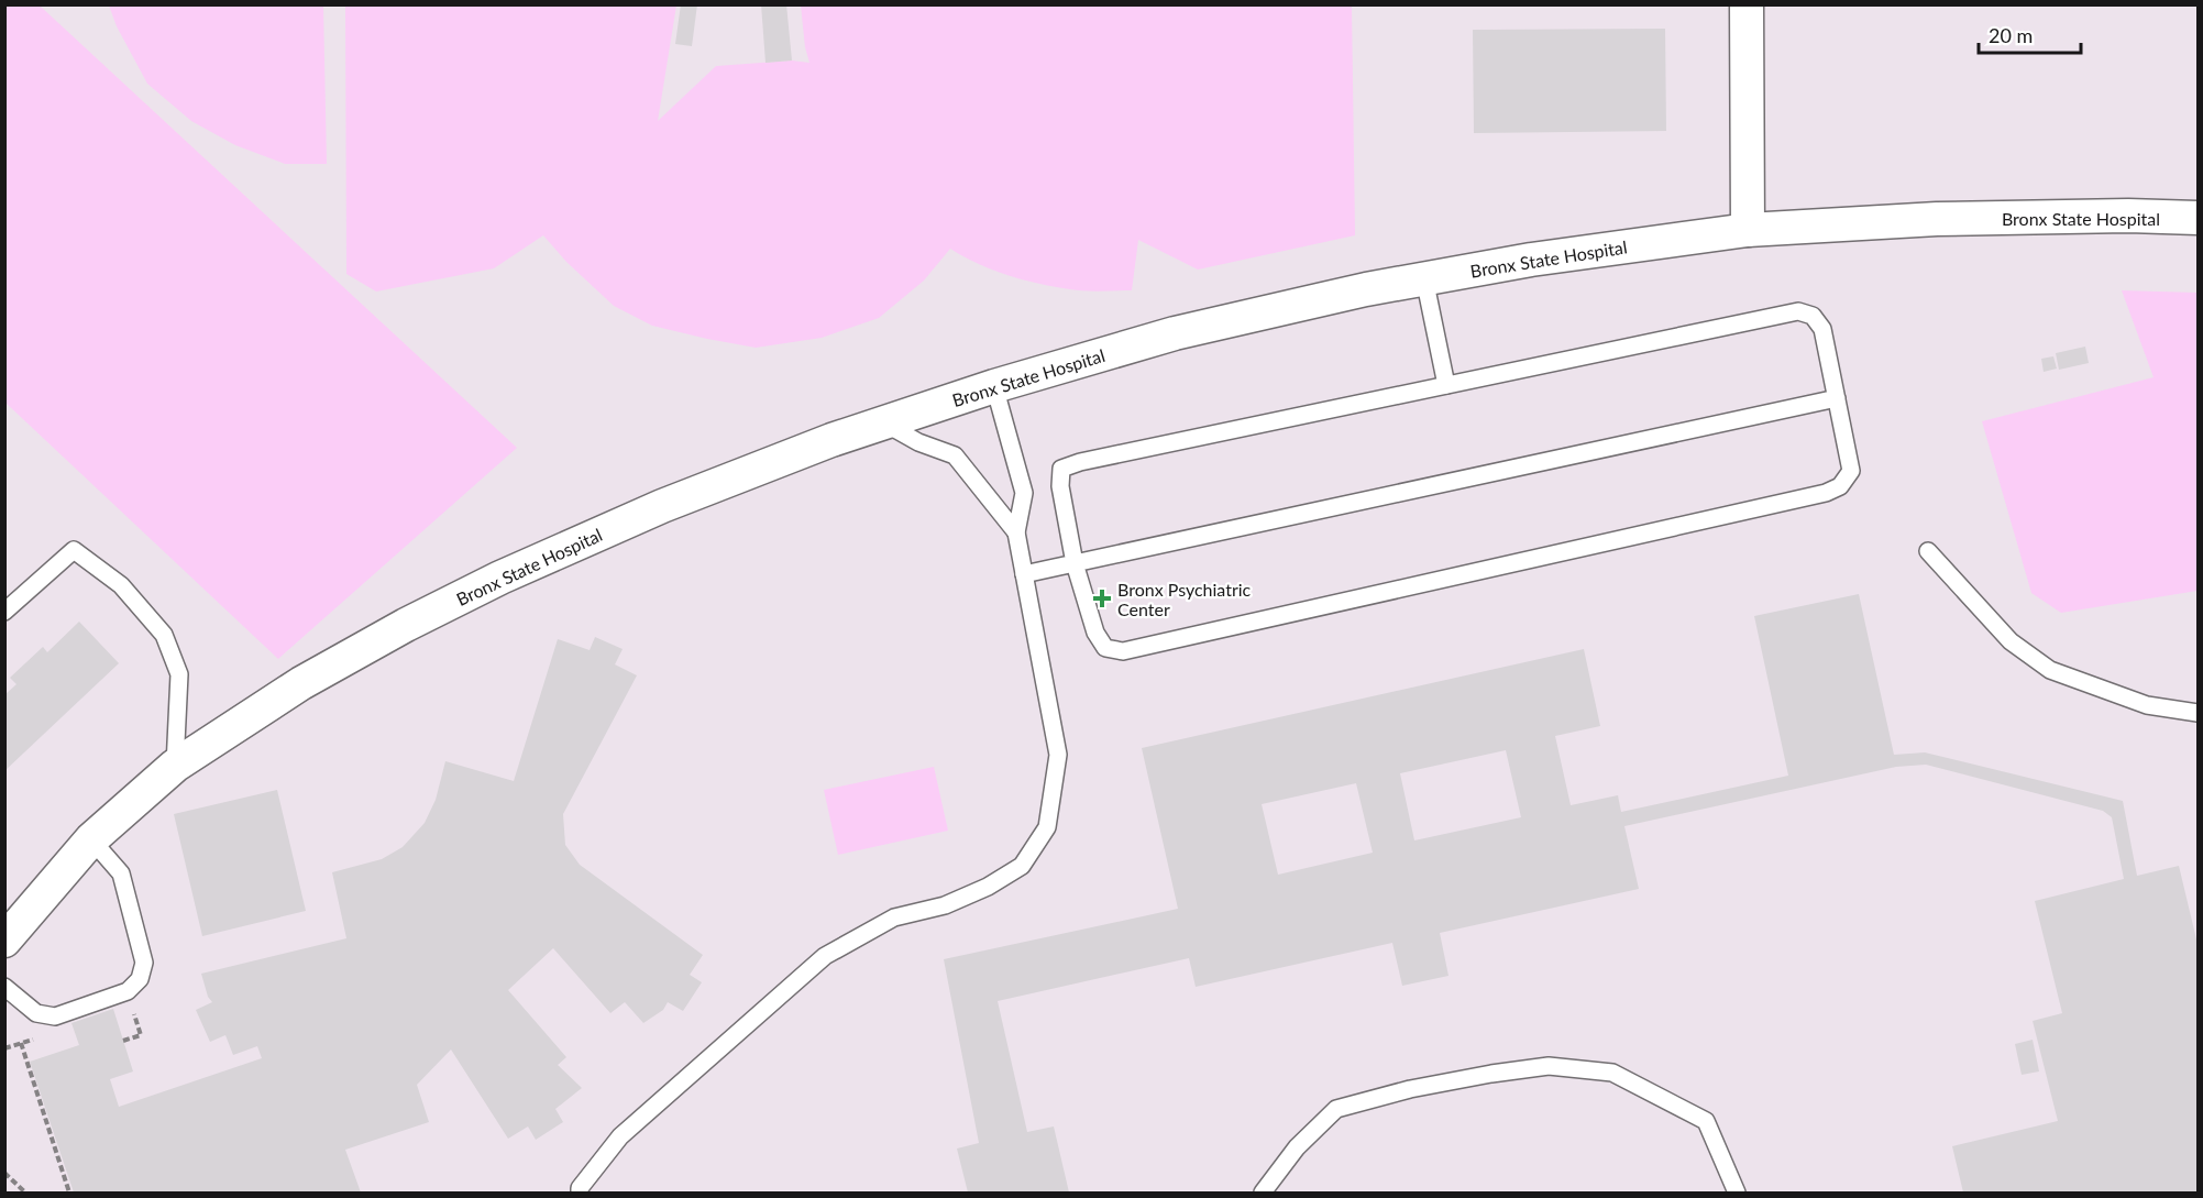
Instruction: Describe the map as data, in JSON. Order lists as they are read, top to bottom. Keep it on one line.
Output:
{"streets":{"street":["Bronx State Hospital"]},"places":{"health":["Bronx Psychiatric Center"]},"scale_bar":"20 m"}
